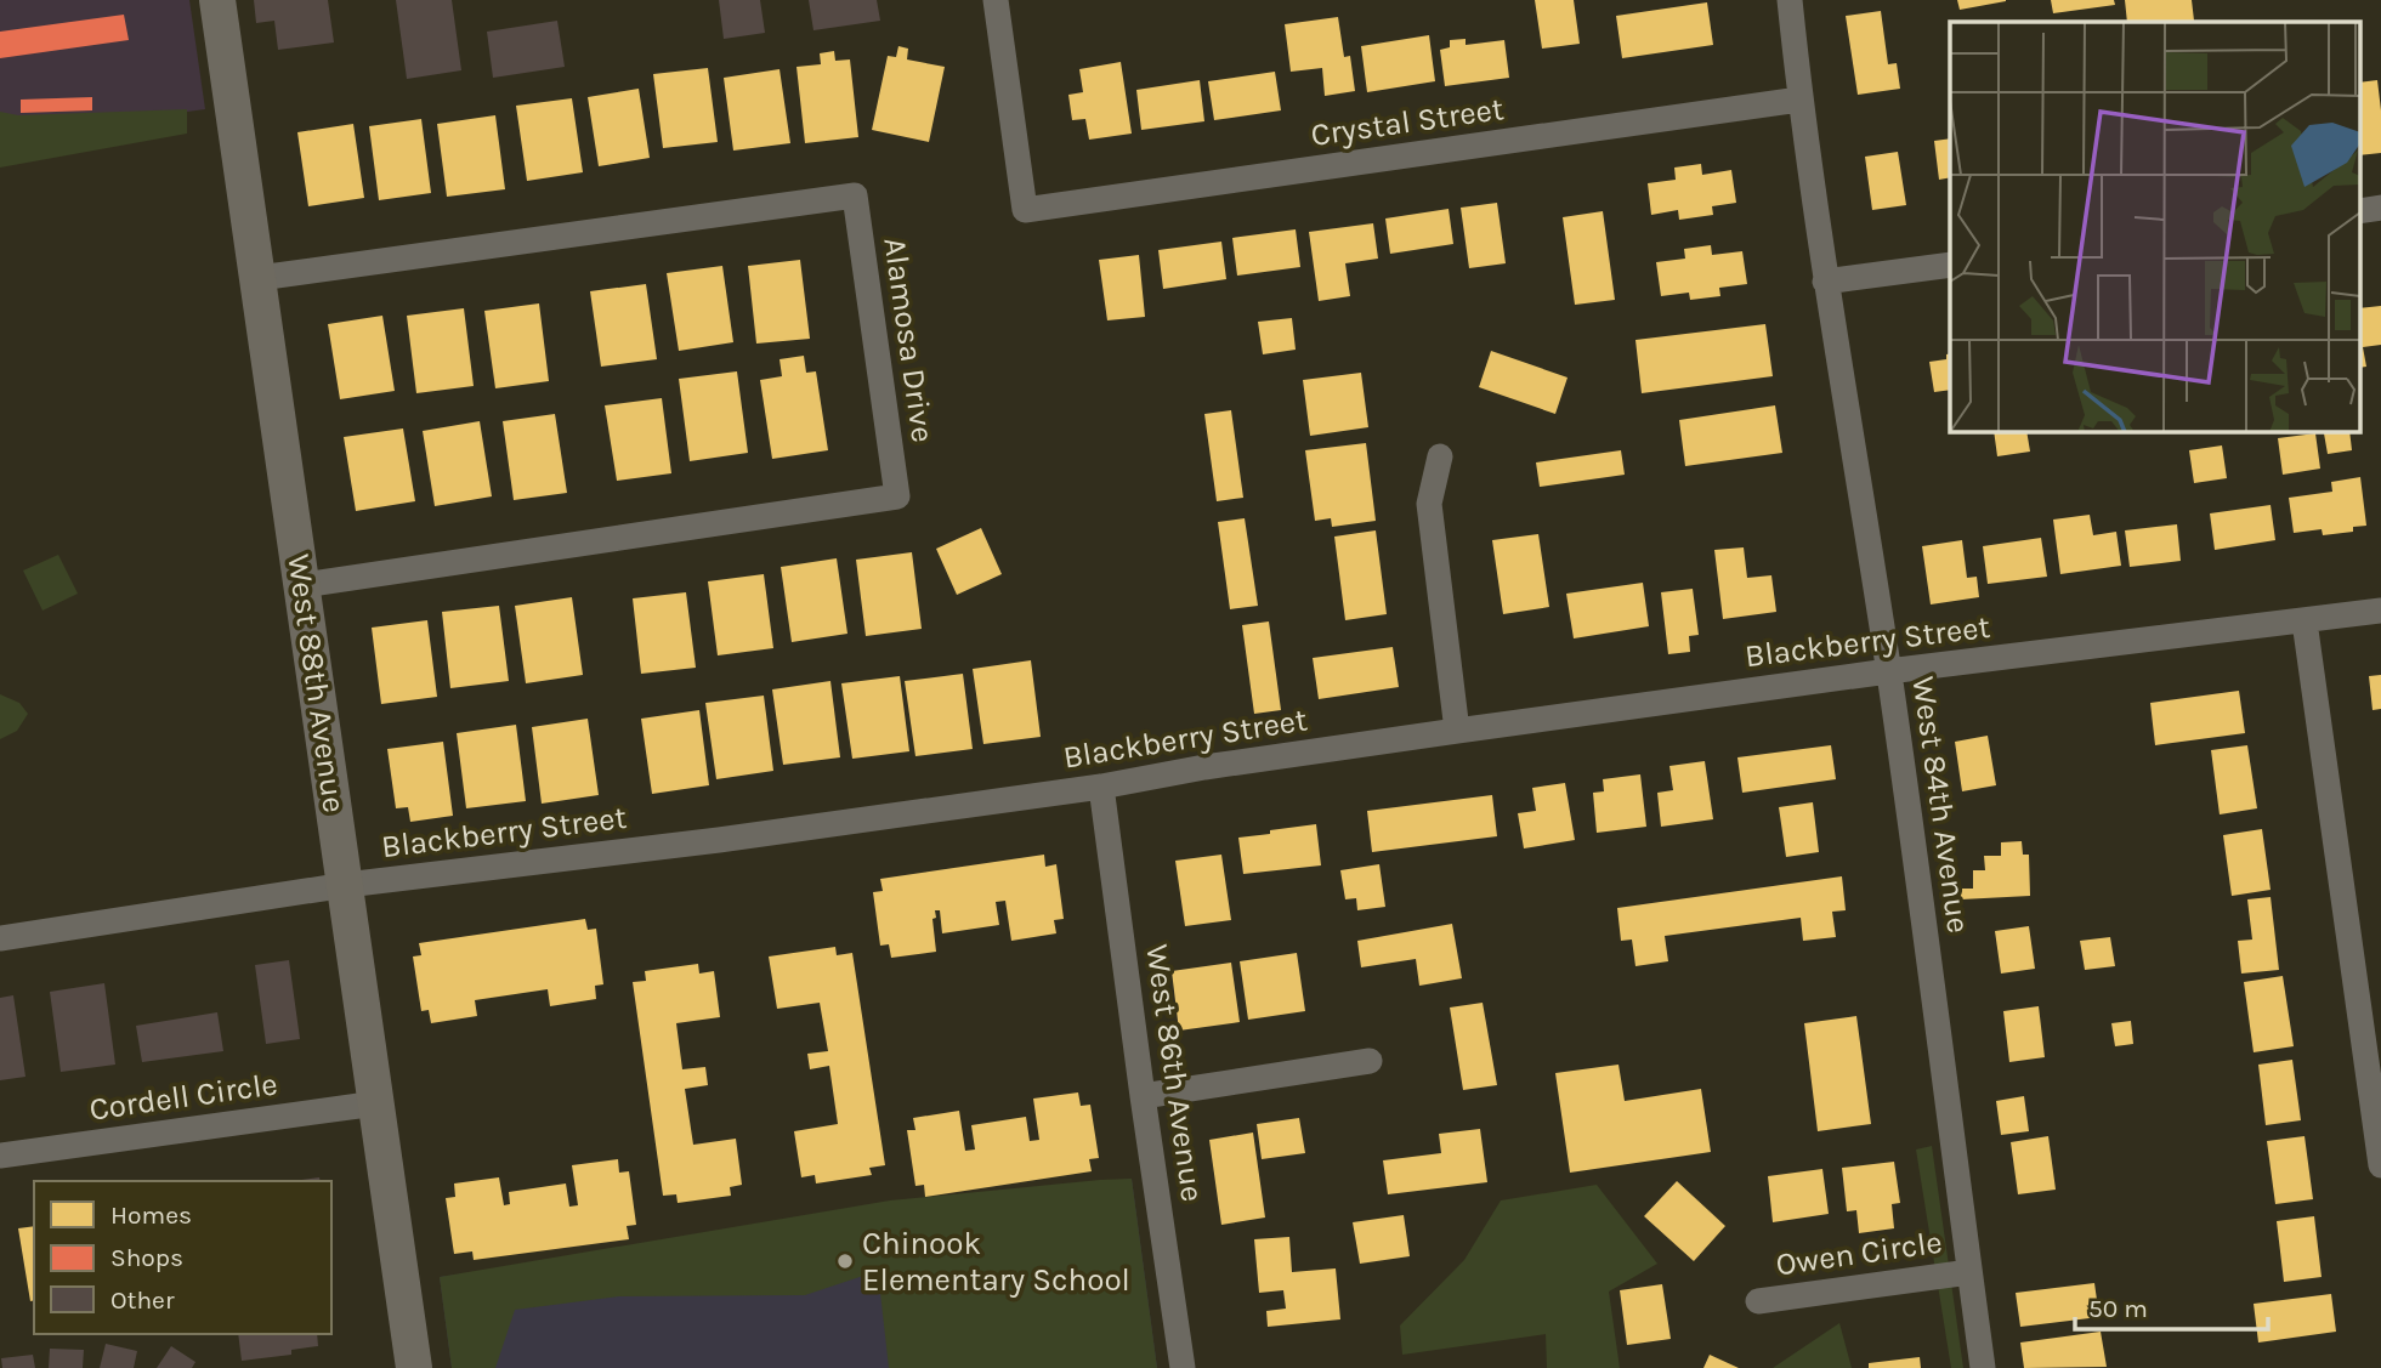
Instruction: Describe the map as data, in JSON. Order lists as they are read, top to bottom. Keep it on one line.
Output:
{"streets":{"street":["Crystal Street","Alamosa Drive","Blackberry Street","West 88th Avenue","West 84th Avenue","West 86th Avenue","Cordell Circle","Owen Circle"]},"crossings":[["Crystal Street","West 84th Avenue"],["Alamosa Drive","West 88th Avenue"],["Blackberry Street","West 88th Avenue"],["Blackberry Street","West 84th Avenue"],["Blackberry Street","West 86th Avenue"],["West 88th Avenue","Cordell Circle"],["West 84th Avenue","Owen Circle"]],"places":["Chinook Elementary School"],"legend":["Homes","Shops","Other"],"scale_bar":"50 m"}
